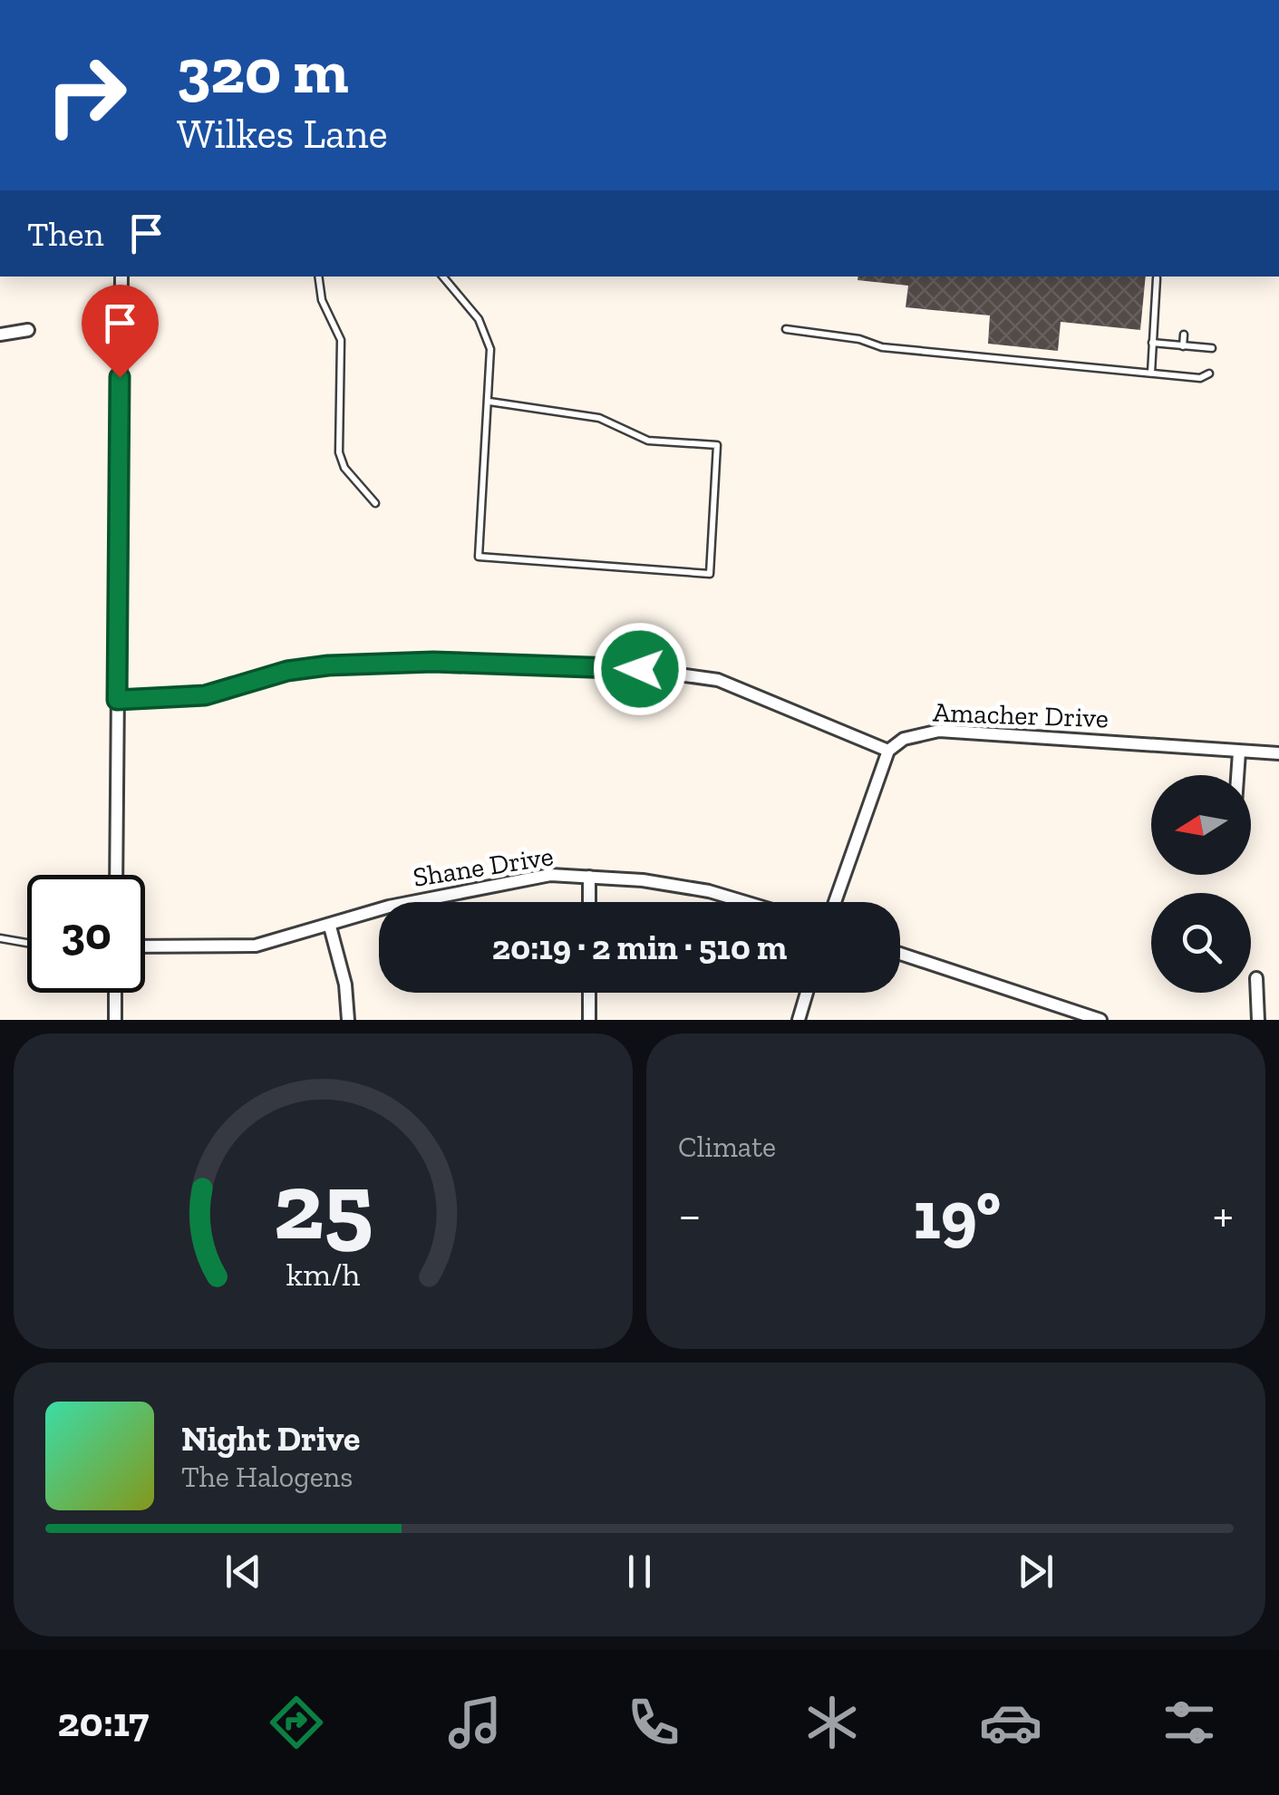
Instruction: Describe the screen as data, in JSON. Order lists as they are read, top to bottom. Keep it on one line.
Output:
{"streets":{"street":["Amacher Drive","Shane Drive"]},"north":"left","page":{"turn":["320 m","Wilkes Lane"],"then":"Then","limit":"30","trip":"20:19 · 2 min · 510 m","tile":"Climate","heat":["−","19°","+"],"song":["Night Drive","The Halogens"],"tabs":"20:17","gauge":["25","km/h"]}}
